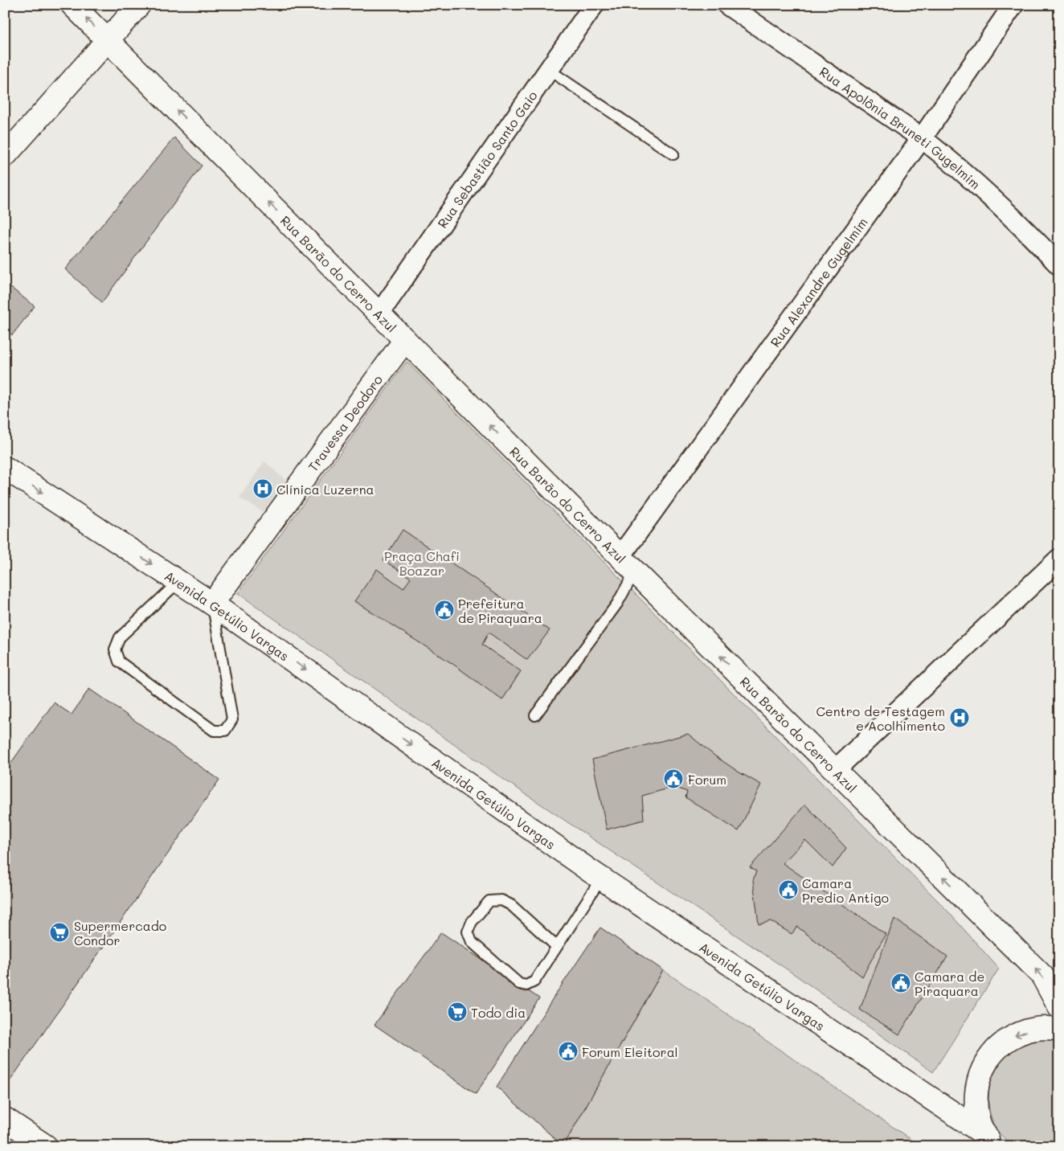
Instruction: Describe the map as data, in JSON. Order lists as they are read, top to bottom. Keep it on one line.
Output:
{"streets":{"main road":["Rua Barão do Cerro Azul","Travessa Deodoro","Avenida Getúlio Vargas"],"street":["Rua Apolônia Bruneti Gugelmim","Rua Sebastião Santo Gaio","Rua Alexandre Gugelmim"]},"crossings":[["Rua Apolônia Bruneti Gugelmim","Rua Alexandre Gugelmim"],["Rua Sebastião Santo Gaio","Rua Barão do Cerro Azul"],["Rua Barão do Cerro Azul","Rua Alexandre Gugelmim"],["Rua Barão do Cerro Azul","Travessa Deodoro"],["Travessa Deodoro","Avenida Getúlio Vargas"]],"one_way":["Rua Barão do Cerro Azul","Avenida Getúlio Vargas"],"parks":["Praça Chafi Boazar"],"places":{"hospital":["Clínica Luzerna","Centro de Testagem e Acolhimento"],"public building":["Prefeitura de Piraquara","Forum","Camara Predio Antigo","Camara de Piraquara","Forum Eleitoral"],"supermarket":["Supermercado Condor","Todo dia"]}}
